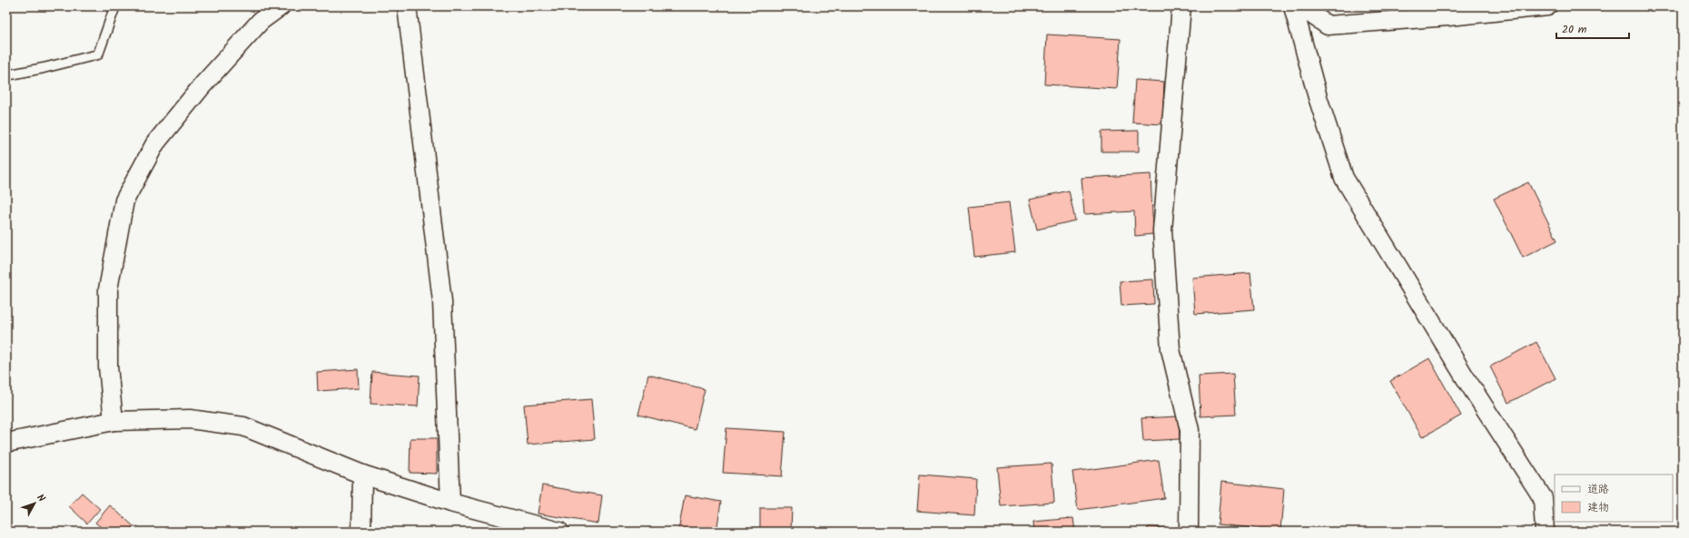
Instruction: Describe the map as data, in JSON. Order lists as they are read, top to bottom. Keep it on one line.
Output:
{"legend":["道路","建物"],"scale_bar":"20 m","north":"top right"}
